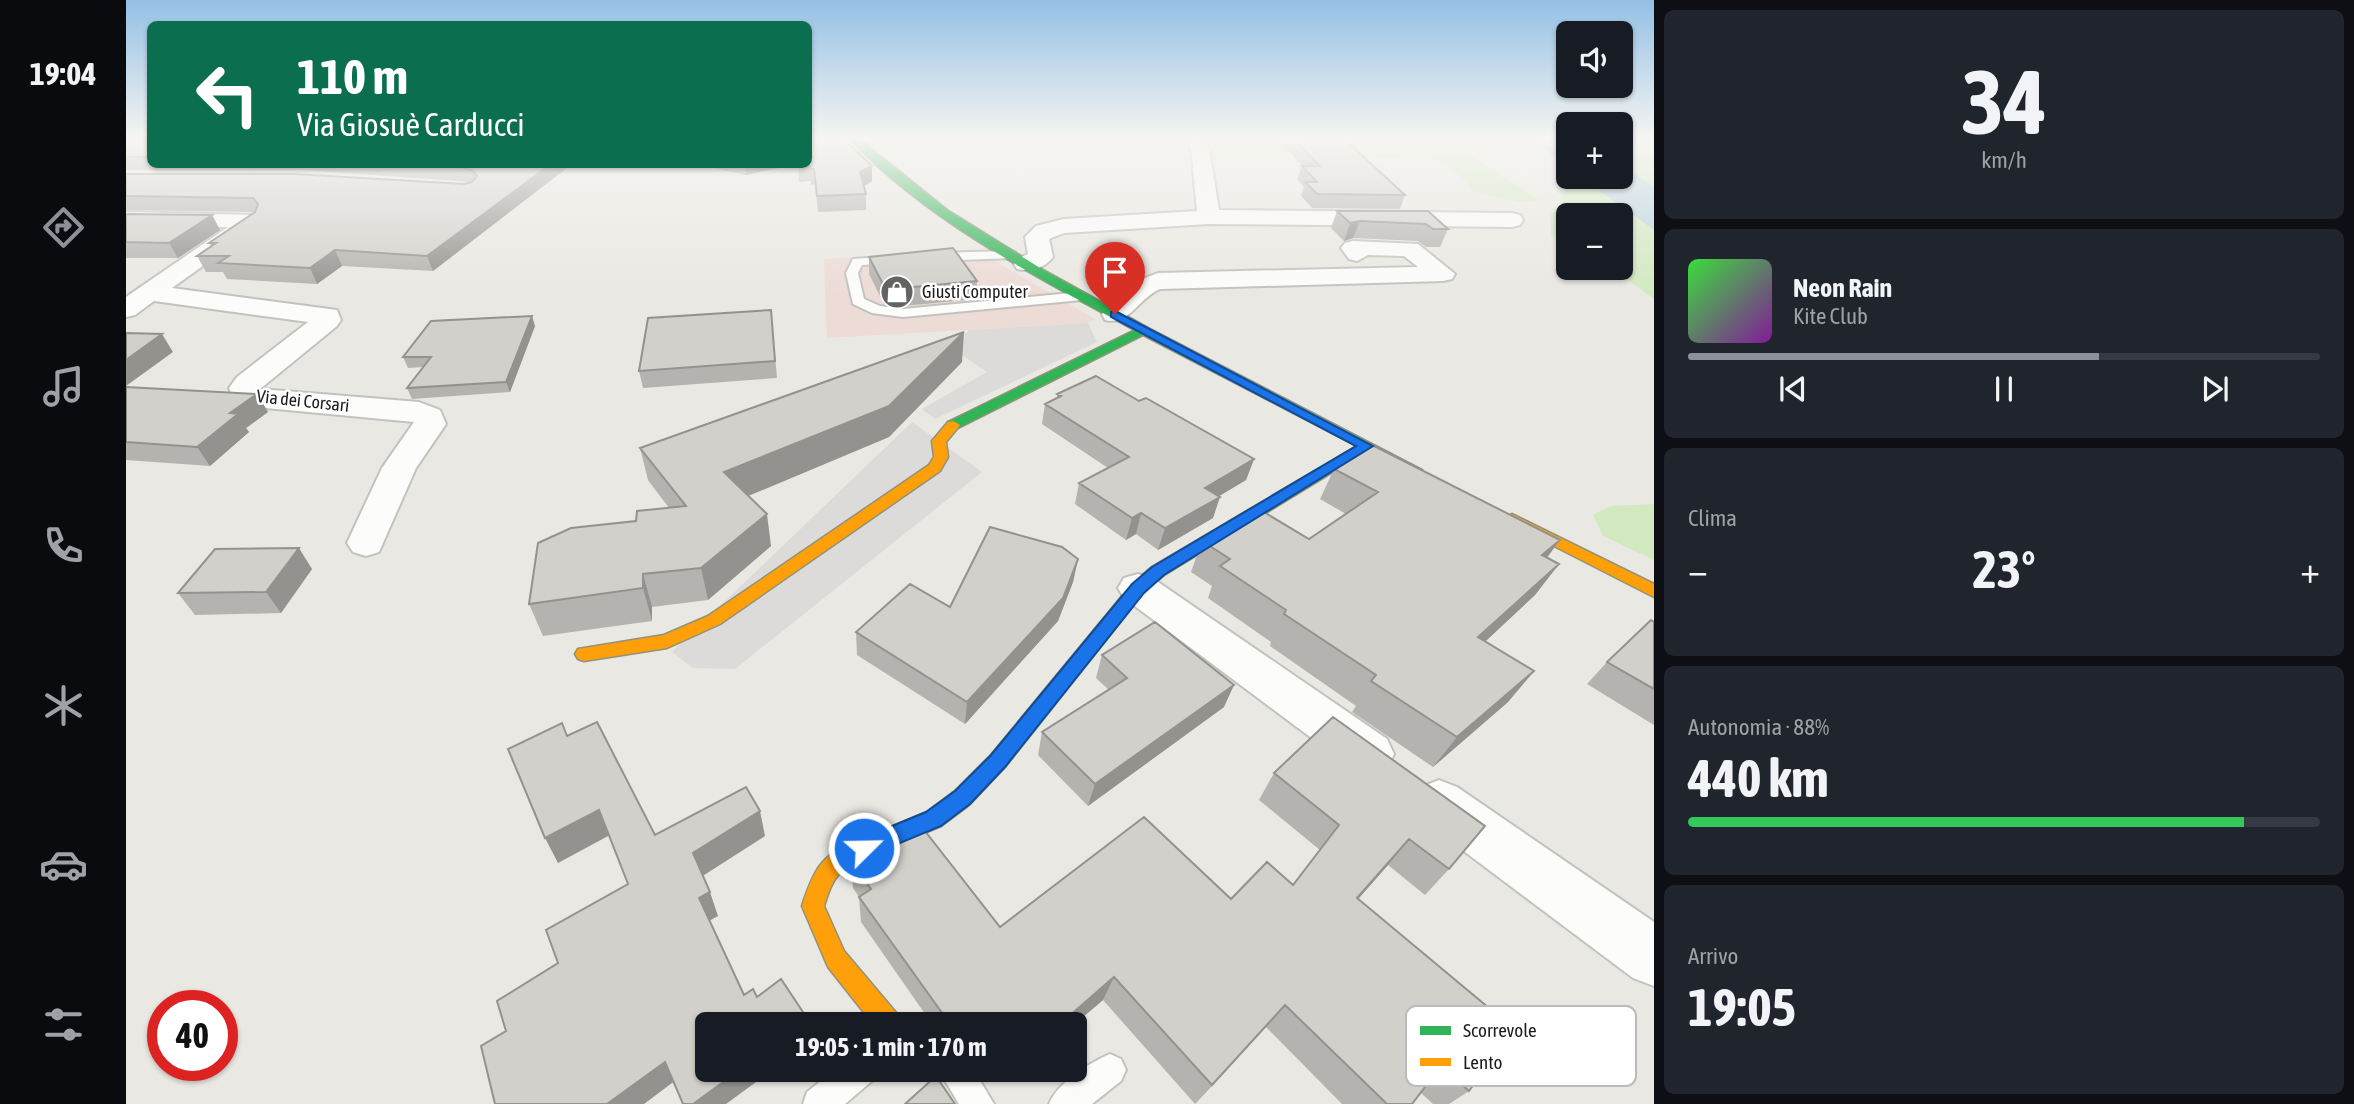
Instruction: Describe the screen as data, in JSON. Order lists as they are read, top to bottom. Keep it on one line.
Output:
{"streets":{"street":["Via dei Corsari"]},"places":{"shop":["Giusti Computer"]},"legend":["Scorrevole","Lento"],"page":{"tabs":"19:04","tile":[["34","km/h"],"Clima",["Autonomia · 88%","440 km"],["Arrivo","19:05"]],"map_buttons":["+","−"],"turn":["110 m","Via Giosuè Carducci"],"song":["Neon Rain","Kite Club"],"heat":["−","23°","+"],"limit":"40","trip":"19:05 · 1 min · 170 m"}}
